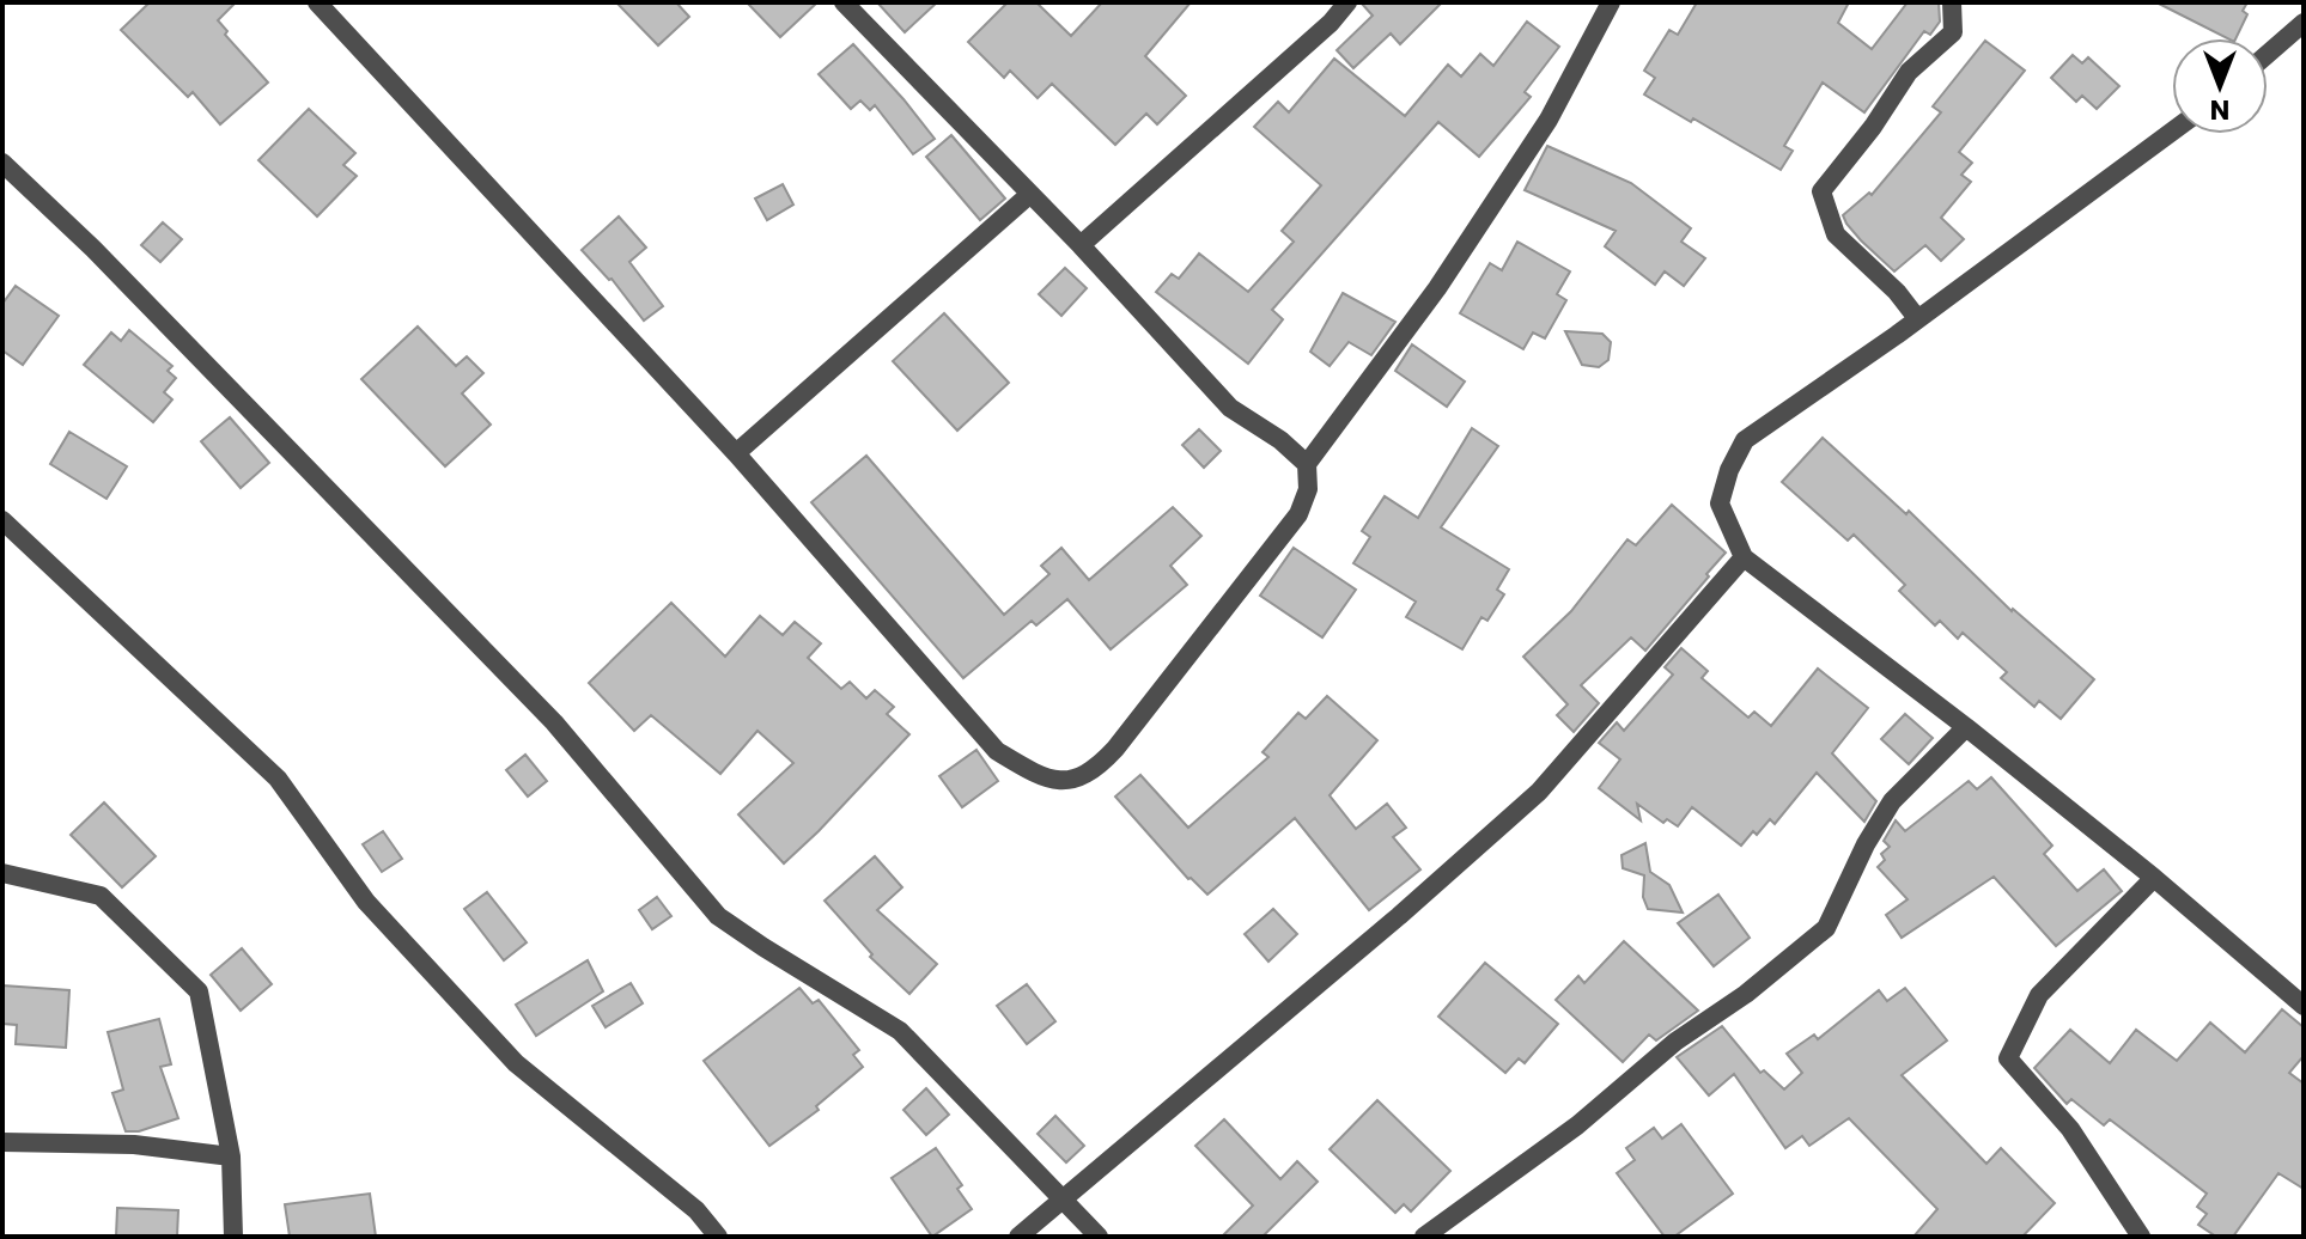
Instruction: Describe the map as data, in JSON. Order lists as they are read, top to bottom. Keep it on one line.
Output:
{"north":"bottom"}
